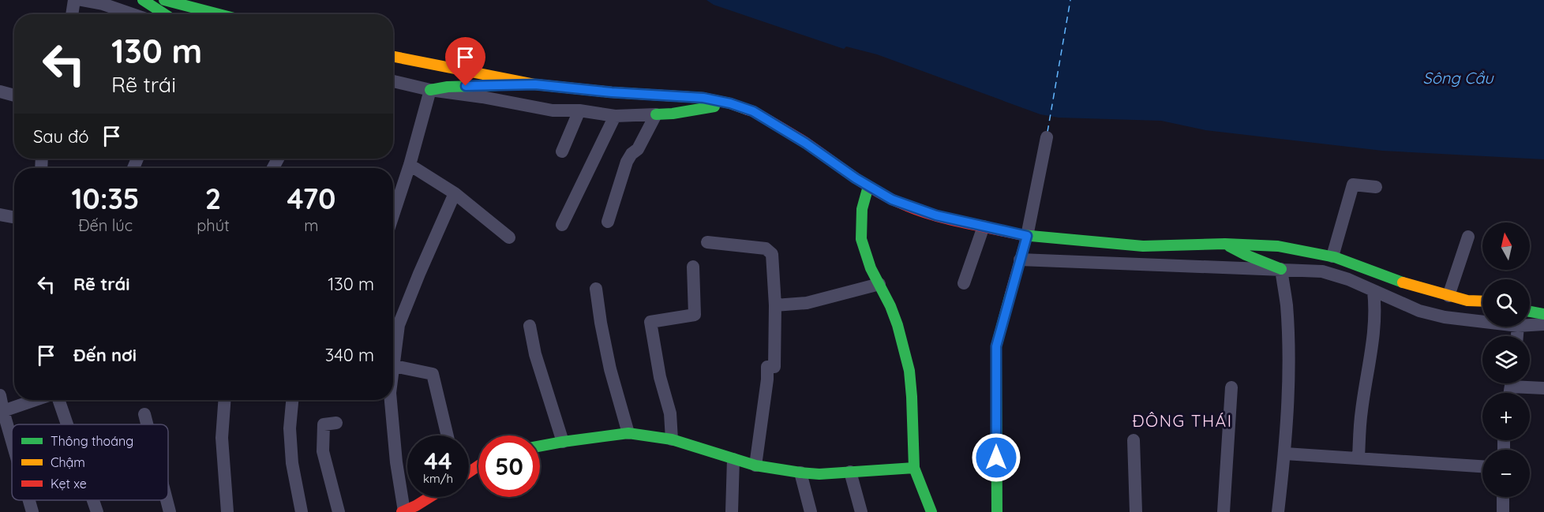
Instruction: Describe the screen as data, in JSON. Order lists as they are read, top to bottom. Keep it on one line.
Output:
{"districts":["ĐÔNG THÁI"],"water":["Sông Cầu"],"legend":["Thông thoáng","Chậm","Kẹt xe"],"north":"top","page":{"turn":["130 m","Rẽ trái"],"then":"Sau đó","eta":["10:35","Đến lúc","2","phút","470","m"],"map_buttons":["+","−"],"list":[{"name":"Rẽ trái","value":"130 m"},{"name":"Đến nơi","value":"340 m"}],"speed":"44 km/h","limit":"50"}}
